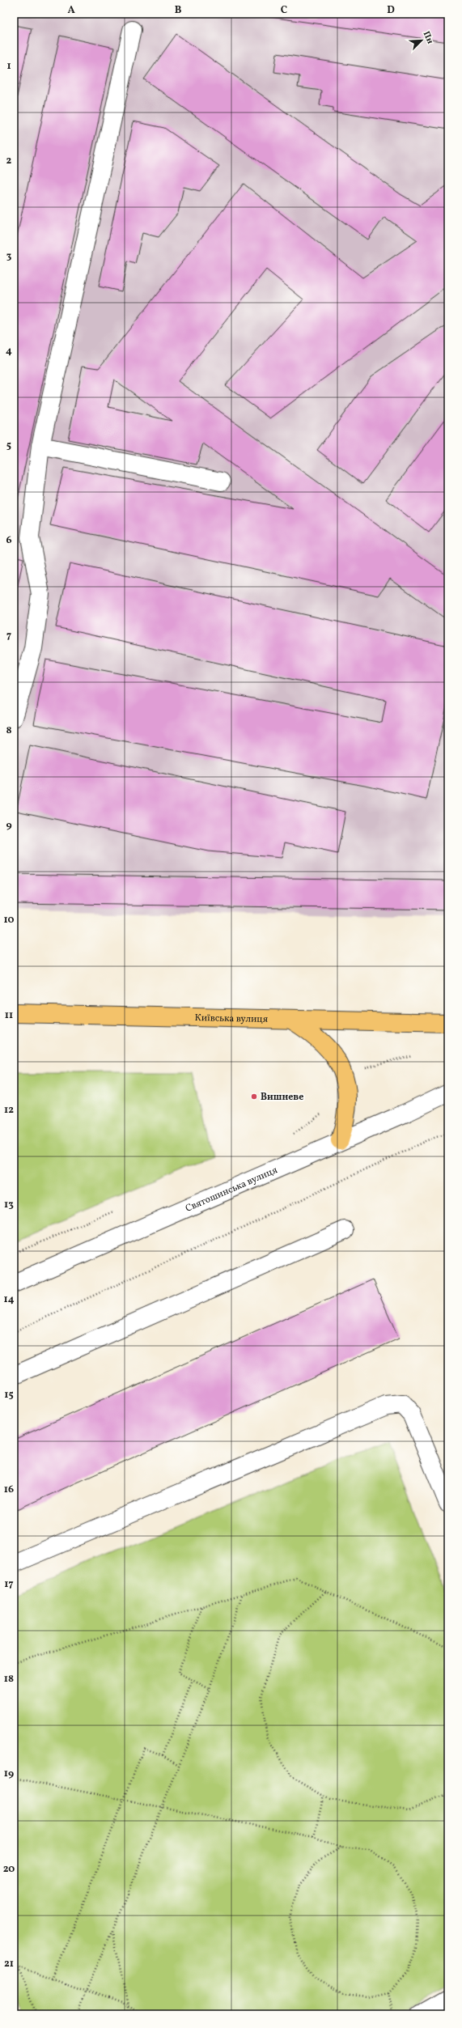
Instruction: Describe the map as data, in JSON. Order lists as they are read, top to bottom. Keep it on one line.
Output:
{"streets":{"main road":["Київська вулиця"],"street":["Святошинська вулиця"]},"places":["Вишневе"],"north":"top right","grid":{"columns":["A","B","C","D"],"rows":["1","2","3","4","5","6","7","8","9","10","11","12","13","14","15","16","17","18","19","20","21"]}}
